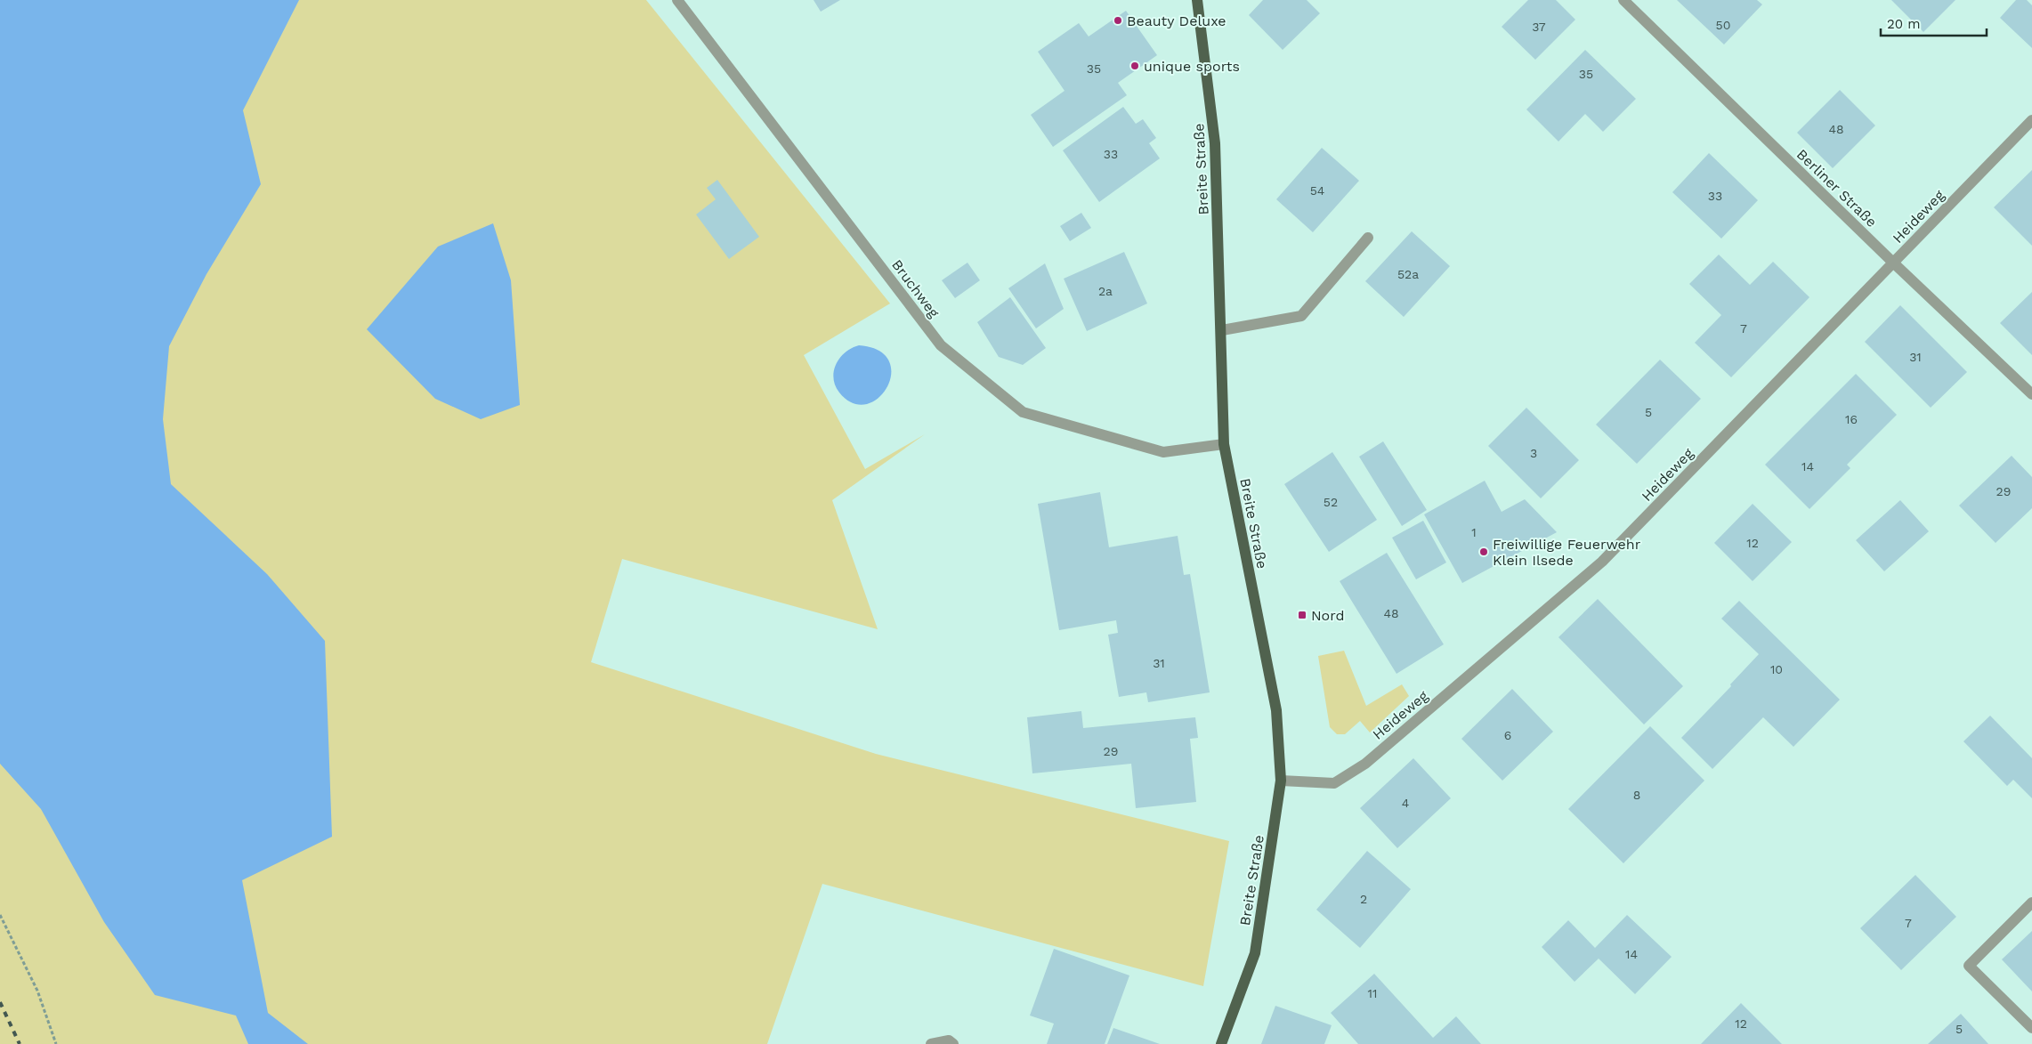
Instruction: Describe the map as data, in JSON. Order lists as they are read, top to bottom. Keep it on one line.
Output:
{"streets":{"main road":["Breite Straße"],"street":["Berliner Straße","Heideweg","Bruchweg"]},"crossings":[["Breite Straße","Heideweg"],["Breite Straße","Bruchweg"],["Berliner Straße","Heideweg"]],"places":{"other":["Beauty Deluxe","unique sports","Freiwillige Feuerwehr Klein Ilsede"],"transit":["Nord"]},"house_numbers":["50","37","35","35","48","33","54","33","52a","2a","7","31","5","16","3","14","29","52","1","12","48","31","10","6","29","8","4","2","7","14","11","12","5"],"scale_bar":"20 m"}
